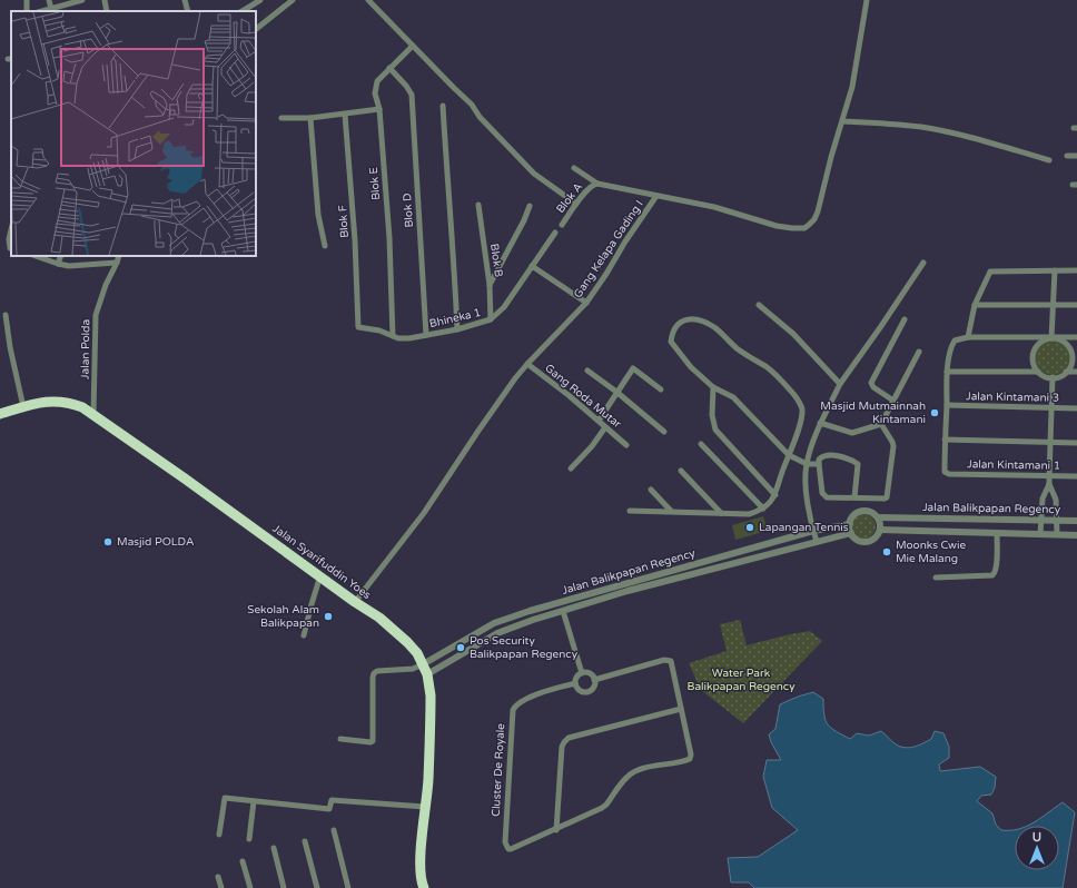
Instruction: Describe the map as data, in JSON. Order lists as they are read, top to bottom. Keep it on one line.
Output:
{"streets":{"highway":["Jalan Syarifuddin Yoes"],"street":["Blok E","Blok A","Blok D","Blok F","Gang Kelapa Gading I","Blok B","Bhineka 1","Jalan Polda","Gang Roda Mutar","Jalan Kintamani 3","Jalan Kintamani 1","Jalan Balikpapan Regency","Cluster De Royale"]},"crossings":[["Blok E","Blok D"],["Blok E","Bhineka 1"],["Blok D","Bhineka 1"],["Blok F","Bhineka 1"],["Gang Kelapa Gading I","Gang Roda Mutar"],["Gang Kelapa Gading I","Jalan Syarifuddin Yoes"],["Blok B","Bhineka 1"],["Jalan Polda","Jalan Syarifuddin Yoes"],["Jalan Balikpapan Regency","Jalan Syarifuddin Yoes"]],"parks":["Water Park Balikpapan Regency"],"places":["Masjid Mutmainnah Kintamani","Lapangan Tennis","Masjid POLDA","Moonks Cwie Mie Malang","Sekolah Alam Balikpapan","Pos Security Balikpapan Regency"],"north":"top"}
